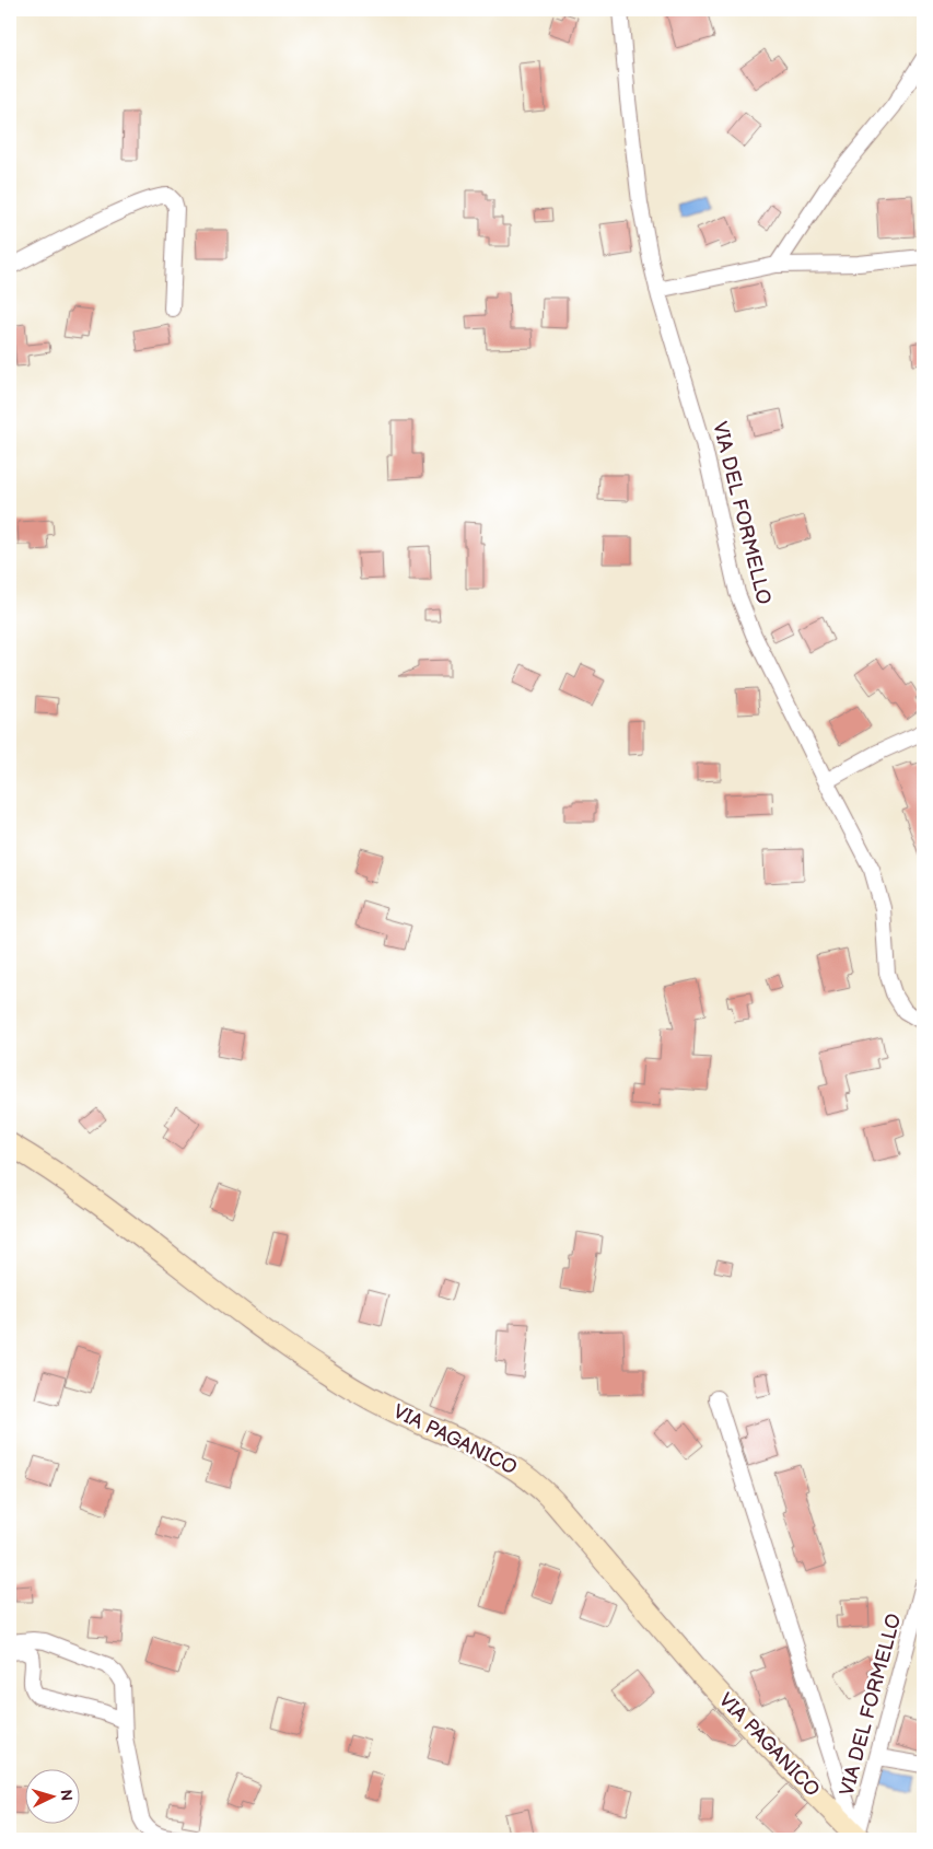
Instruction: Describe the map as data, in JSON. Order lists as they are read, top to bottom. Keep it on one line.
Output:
{"streets":{"street":["VIA DEL FORMELLO","VIA PAGANICO"]},"crossings":[["VIA DEL FORMELLO","VIA PAGANICO"]],"north":"right"}
